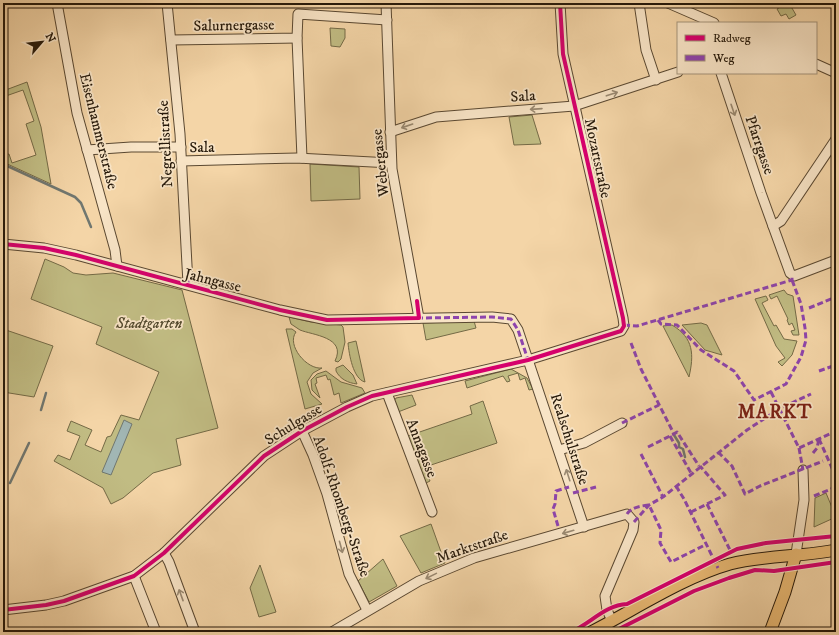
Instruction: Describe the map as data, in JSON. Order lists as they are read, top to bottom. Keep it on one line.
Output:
{"streets":{"street":["Salurnergasse","Sala","Eisenhammerstraße","Negrellistraße","Pfarrgasse","Mozartstraße","Webergasse","Jahngasse","Schulgasse","Realschulstraße","Annagasse","Adolf-Rhomberg-Straße","Marktstraße"]},"crossings":[["Salurnergasse","Sala"],["Salurnergasse","Negrellistraße"],["Salurnergasse","Webergasse"],["Sala","Eisenhammerstraße"],["Sala","Negrellistraße"],["Sala","Mozartstraße"],["Sala","Webergasse"],["Eisenhammerstraße","Jahngasse"],["Negrellistraße","Jahngasse"],["Mozartstraße","Schulgasse"],["Webergasse","Jahngasse"],["Jahngasse","Schulgasse"],["Jahngasse","Realschulstraße"],["Schulgasse","Realschulstraße"],["Schulgasse","Annagasse"],["Schulgasse","Adolf-Rhomberg-Straße"],["Realschulstraße","Marktstraße"],["Adolf-Rhomberg-Straße","Marktstraße"]],"one_way":["Pfarrgasse","Realschulstraße","Adolf-Rhomberg-Straße","Marktstraße"],"districts":["MARKT"],"parks":["Stadtgarten"],"legend":["Radweg","Weg"],"north":"top right"}
